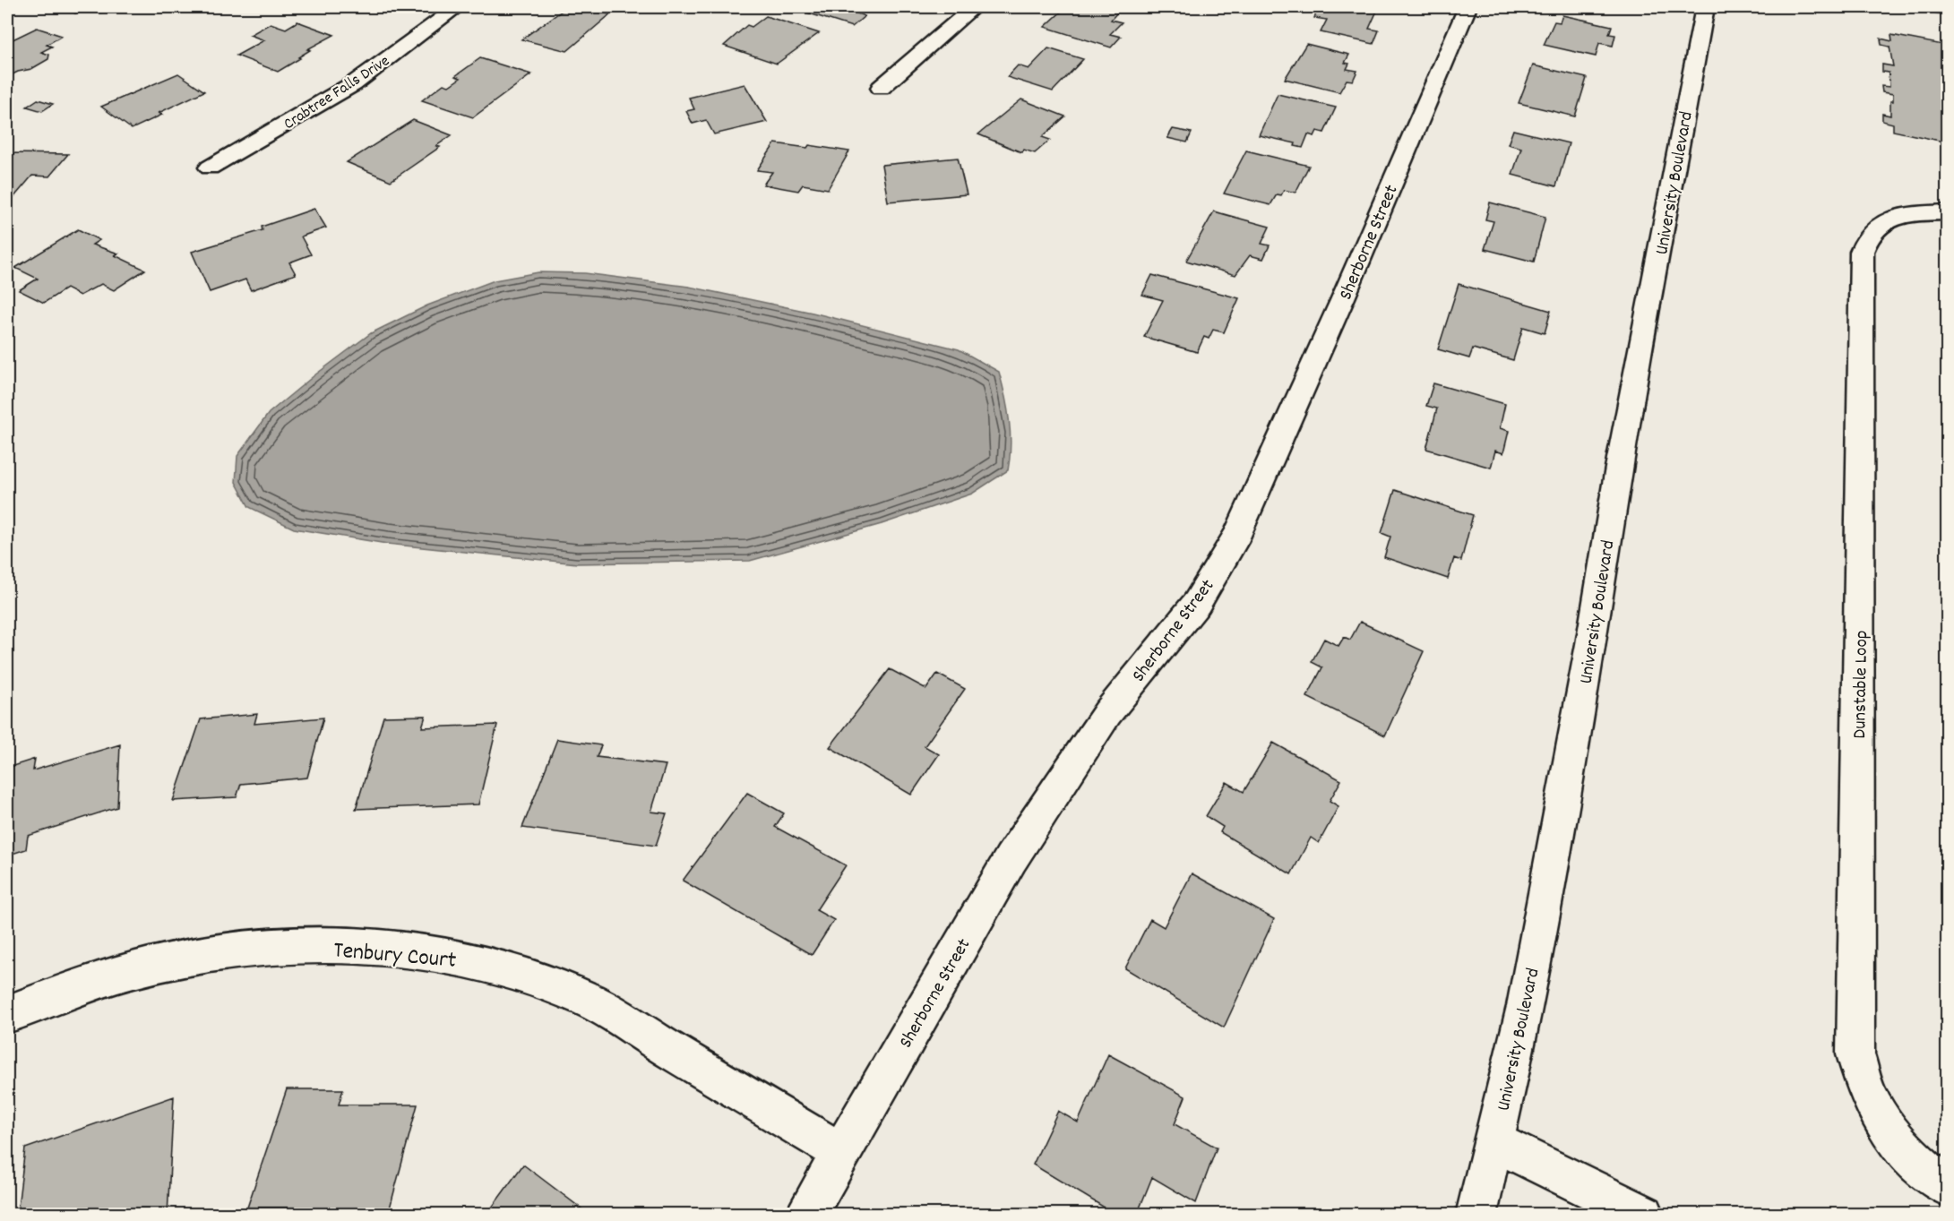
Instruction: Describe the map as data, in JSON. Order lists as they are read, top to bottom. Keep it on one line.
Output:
{"streets":{"street":["Crabtree Falls Drive","University Boulevard","Sherborne Street","Dunstable Loop","Tenbury Court"]},"crossings":[["Sherborne Street","Tenbury Court"]]}
